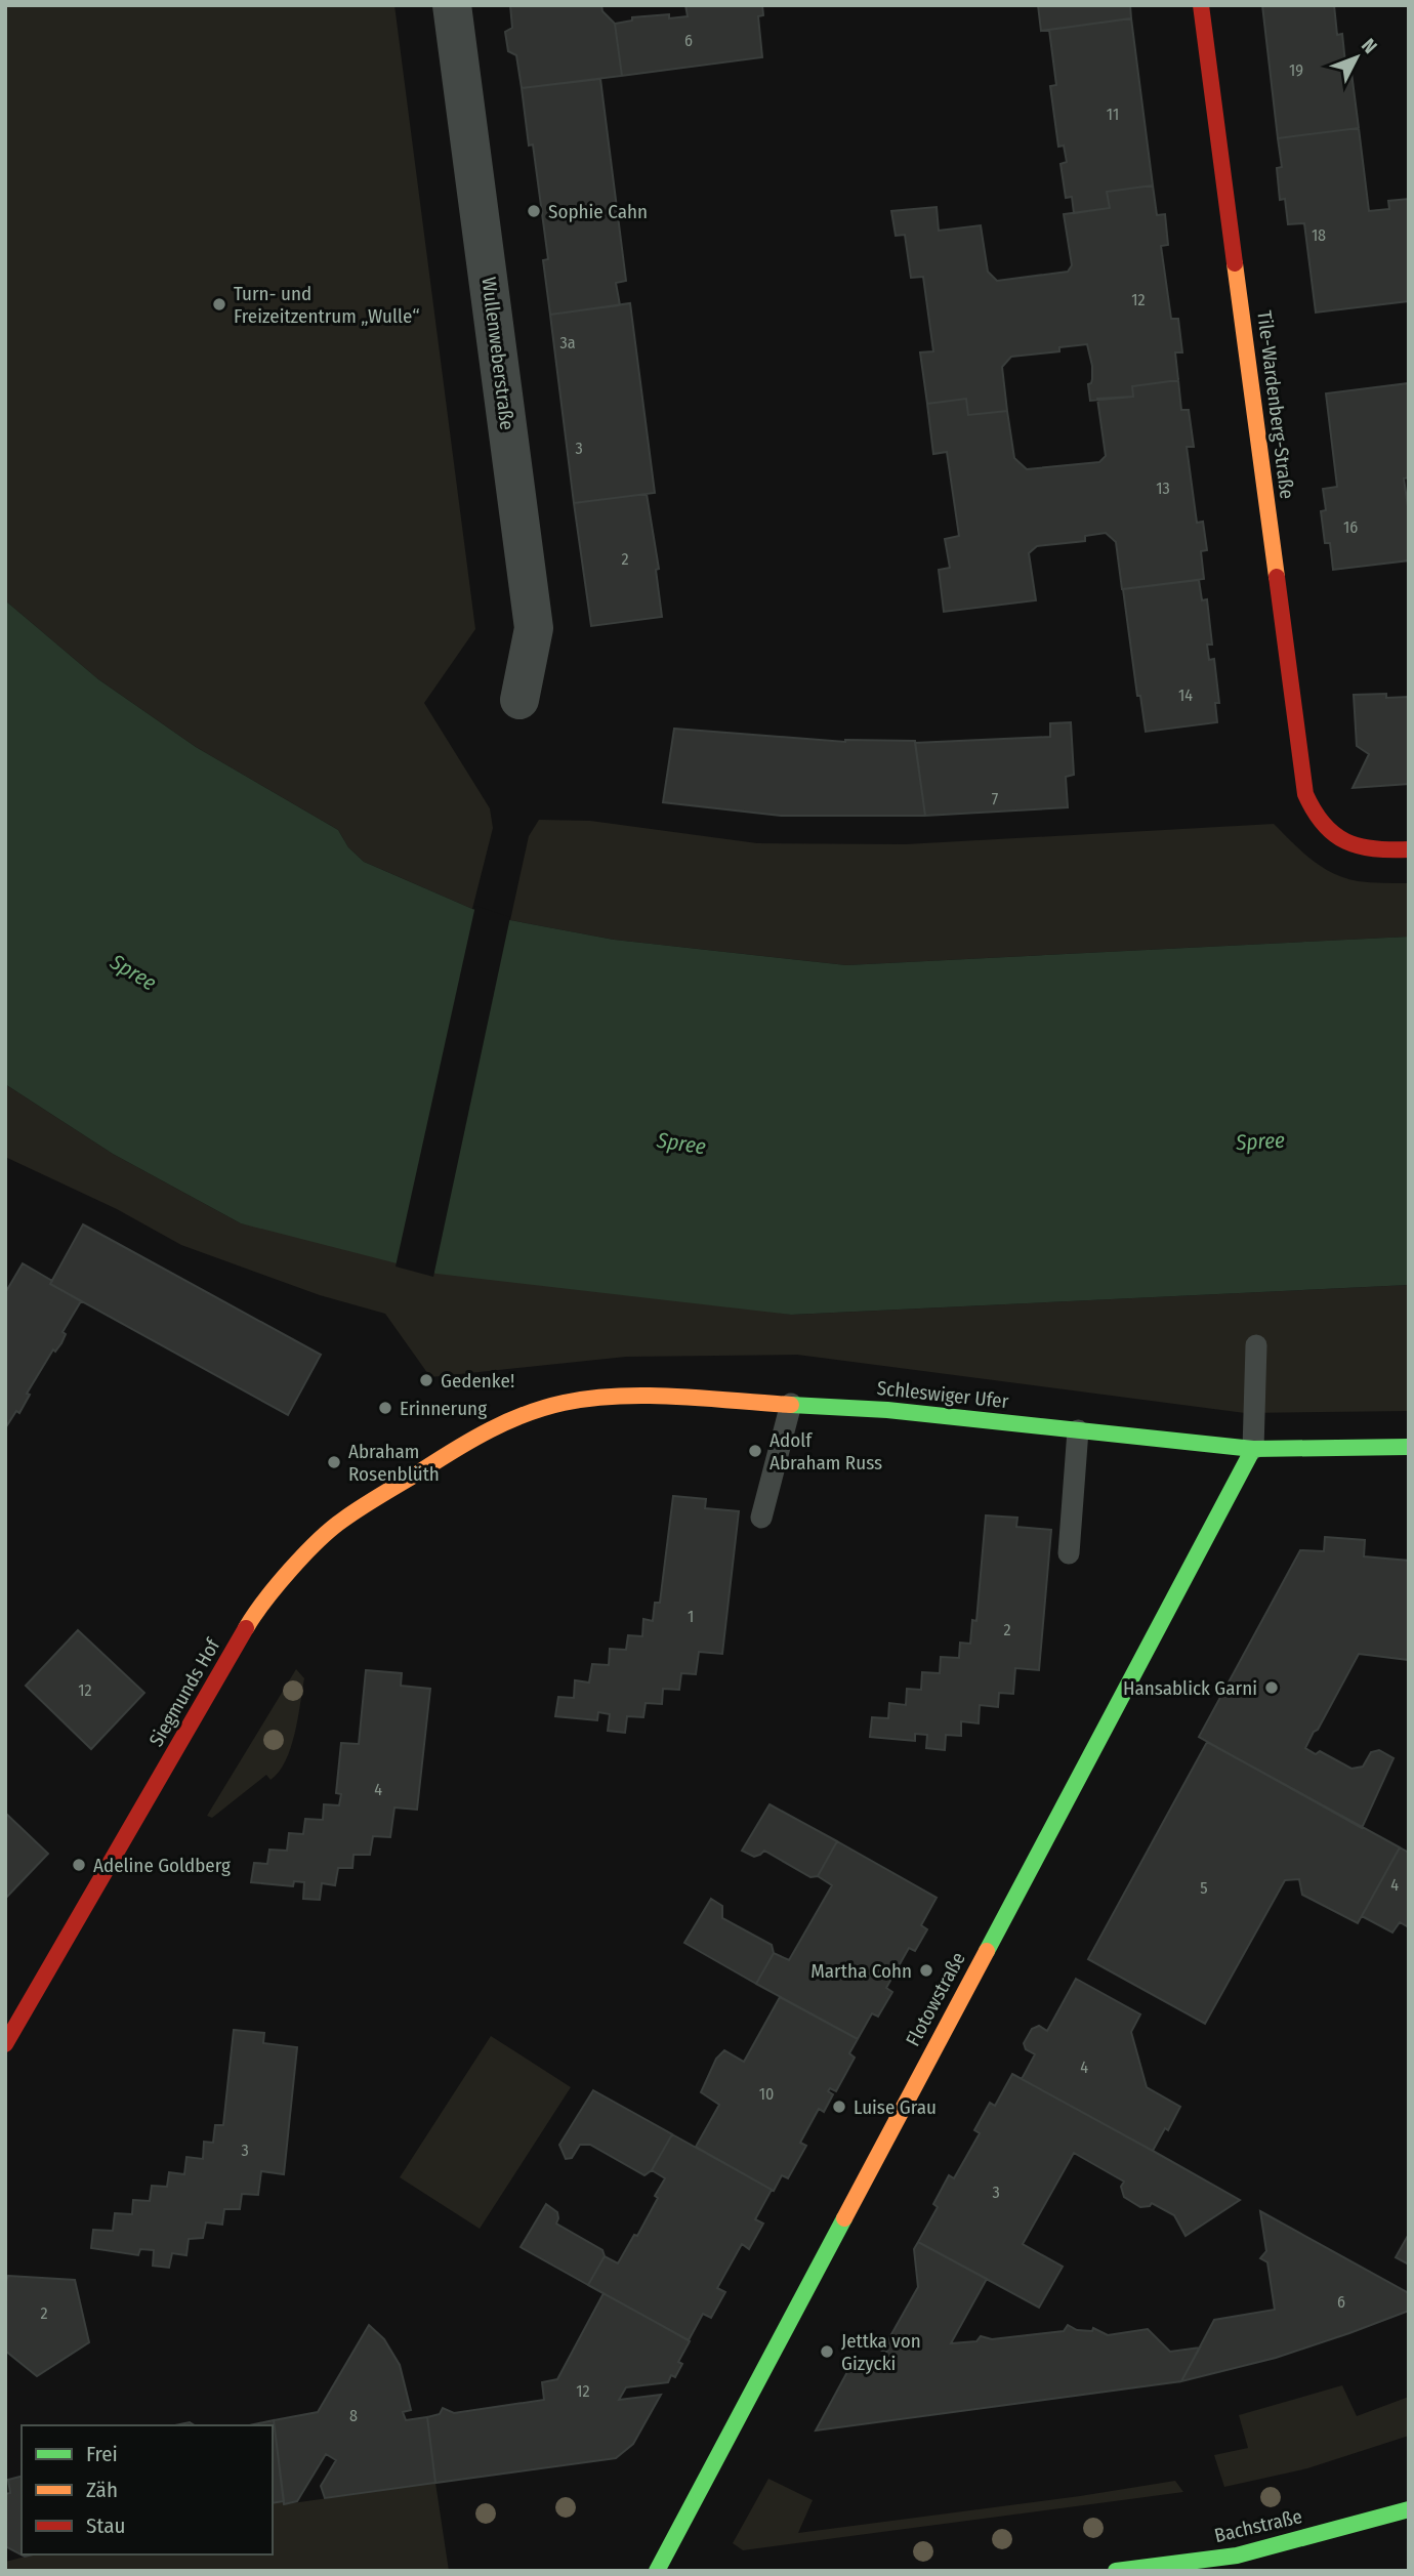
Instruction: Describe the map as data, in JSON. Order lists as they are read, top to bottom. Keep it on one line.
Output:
{"streets":{"street":["Wullenweberstraße","Tile-Wardenberg-Straße","Schleswiger Ufer","Siegmunds Hof","Flotowstraße","Bachstraße"]},"crossings":[["Schleswiger Ufer","Siegmunds Hof"],["Schleswiger Ufer","Flotowstraße"]],"water":["Spree"],"places":["Sophie Cahn","Turn- und Freizeitzentrum „Wulle“","Gedenke!","Erinnerung","Adolf Abraham Russ","Abraham Rosenblüth","Hansablick Garni","Adeline Goldberg","Martha Cohn","Luise Grau","Jettka von Gizycki"],"house_numbers":["6","19","11","18","12","3a","3","13","16","2","14","7","1","2","12","4","4","5","4","10","3","3","6","2","12","8"],"legend":["Frei","Zäh","Stau"],"north":"top right"}
